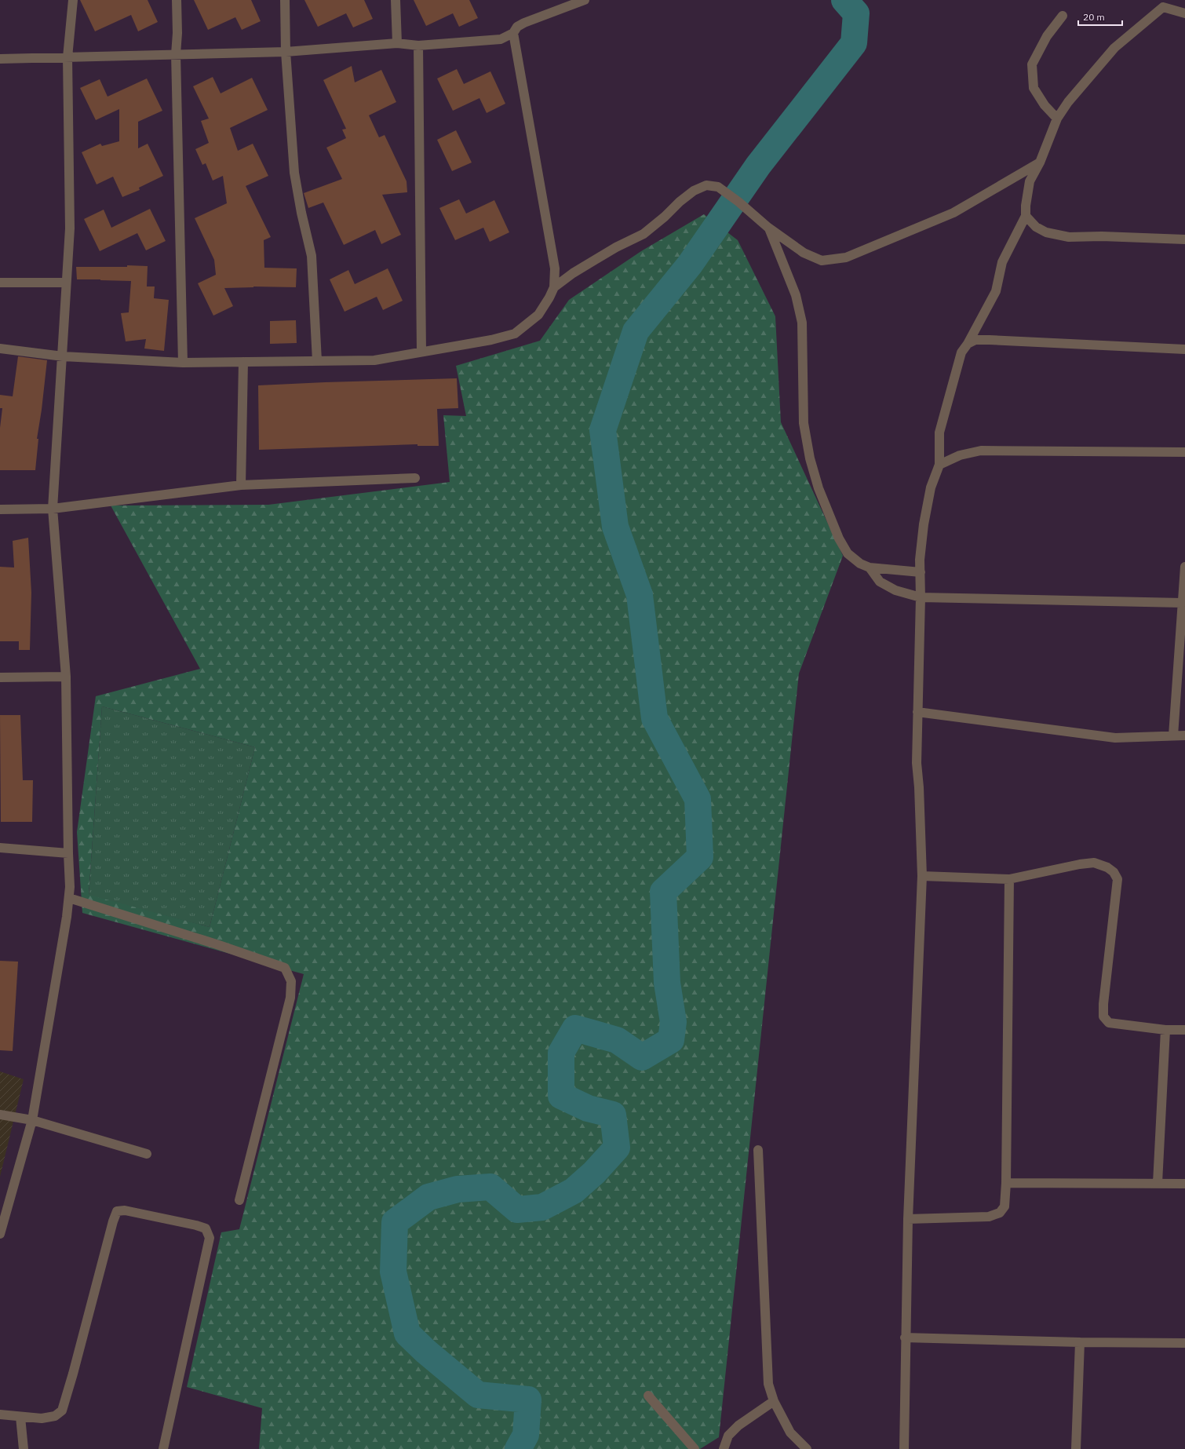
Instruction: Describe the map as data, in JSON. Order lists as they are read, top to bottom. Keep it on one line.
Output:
{"scale_bar":"20 m"}
